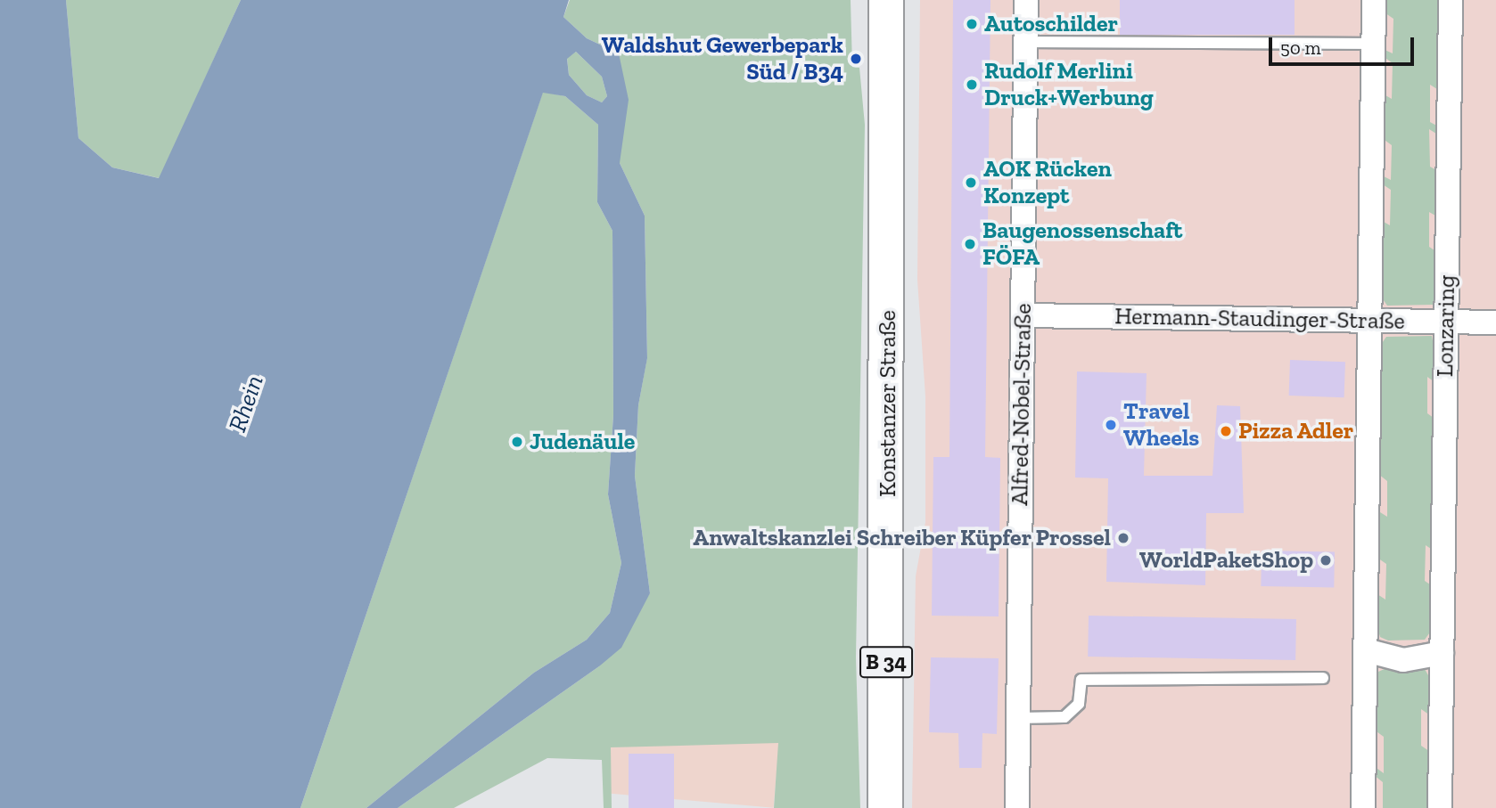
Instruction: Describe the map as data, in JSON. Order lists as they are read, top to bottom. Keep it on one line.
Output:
{"streets":{"main road":["Konstanzer Straße","B 34"],"street":["Hermann-Staudinger-Straße","Lonzaring","Alfred-Nobel-Straße"]},"crossings":[["Hermann-Staudinger-Straße","Lonzaring"],["Hermann-Staudinger-Straße","Alfred-Nobel-Straße"]],"water":["Rhein"],"places":["Autoschilder","Waldshut Gewerbepark Süd / B34","Rudolf Merlini Druck+Werbung","AOK Rücken Konzept","Baugenossenschaft FÖFA","Travel Wheels","Pizza Adler","Judenäule","Anwaltskanzlei Schreiber Küpfer Prossel","WorldPaketShop"],"scale_bar":"50 m"}
